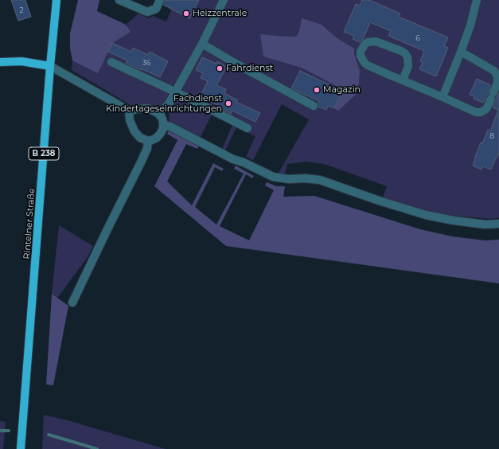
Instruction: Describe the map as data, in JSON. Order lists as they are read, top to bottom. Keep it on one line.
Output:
{"streets":{"main road":["B 238","Rintelner Straße"]},"places":["Heizzentrale","Fahrdienst","Magazin","Fachdienst Kindertageseinrichtungen"],"house_numbers":["2","6","36","8"]}
